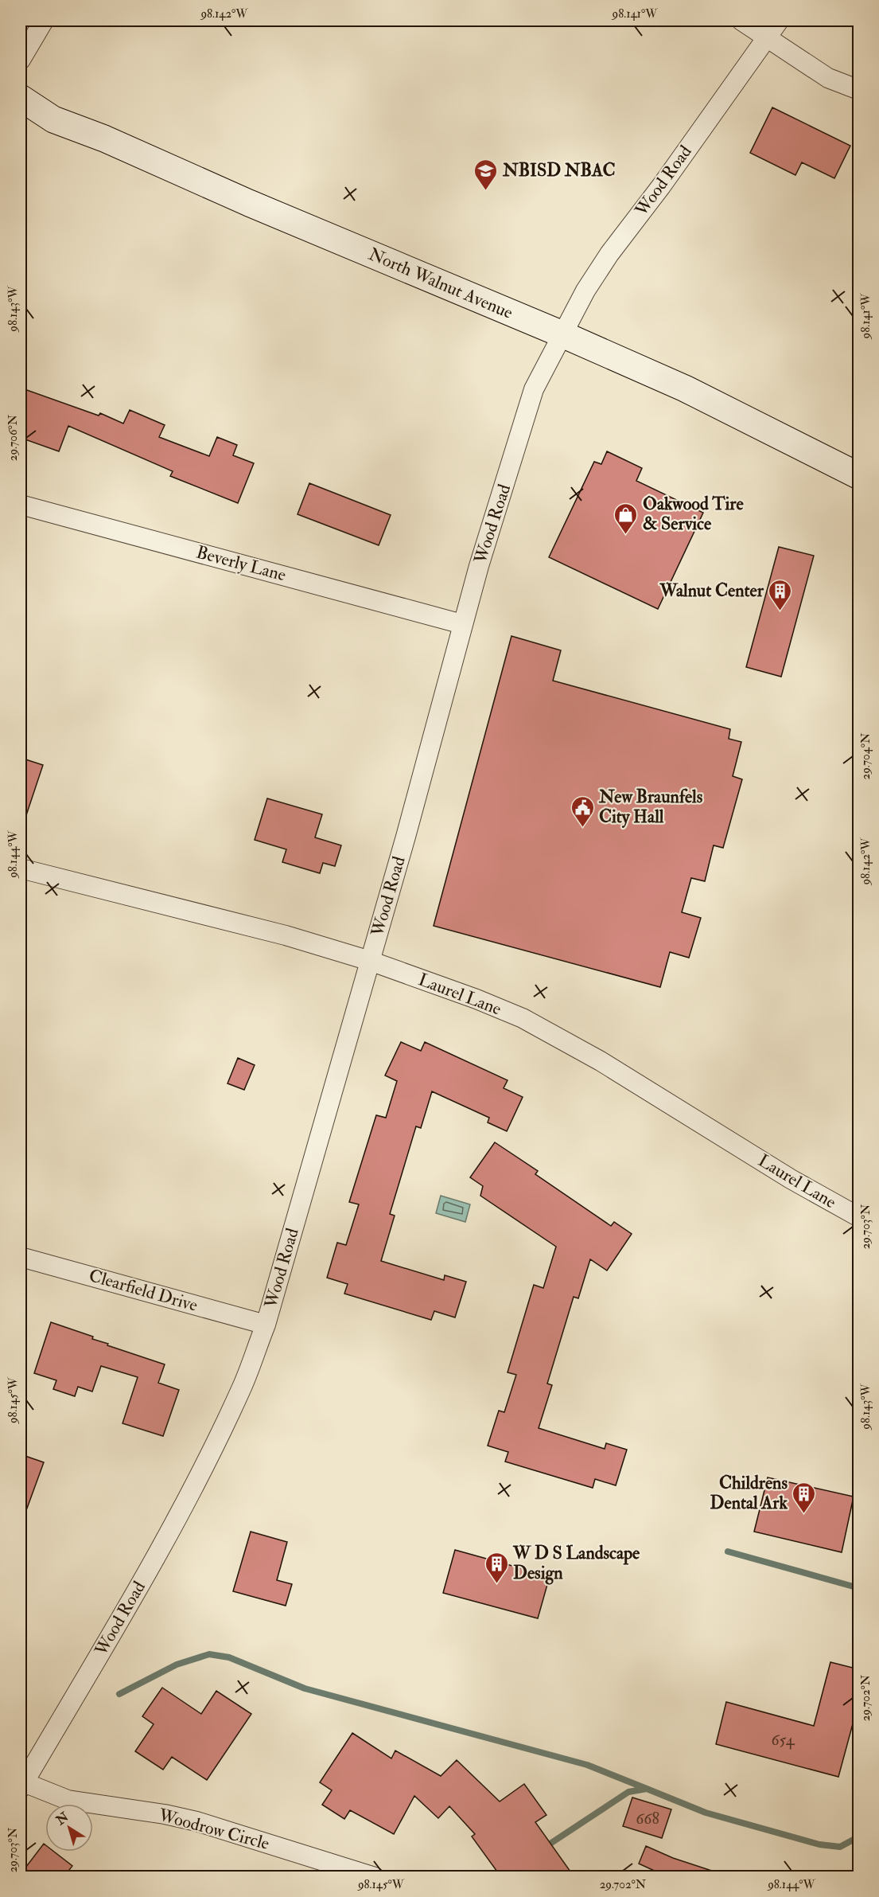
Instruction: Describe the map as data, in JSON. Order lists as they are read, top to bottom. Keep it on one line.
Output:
{"streets":{"main road":["North Walnut Avenue"],"street":["Wood Road","Beverly Lane","Laurel Lane","Clearfield Drive","Woodrow Circle"]},"crossings":[["Wood Road","North Walnut Avenue"],["Wood Road","Beverly Lane"],["Wood Road","Laurel Lane"],["Wood Road","Clearfield Drive"],["Wood Road","Woodrow Circle"]],"places":{"school or university":["NBISD NBAC"],"shop":["Oakwood Tire & Service"],"building":["Walnut Center","Childrens Dental Ark","W D S Landscape Design"],"public building":["New Braunfels City Hall"]},"house_numbers":["654","668"],"north":"top left","coordinates":["98.142°W","98.141°W","98.143°W","29.706°N","29.704°N","98.144°W","29.703°N","98.145°W","29.702°N"]}
